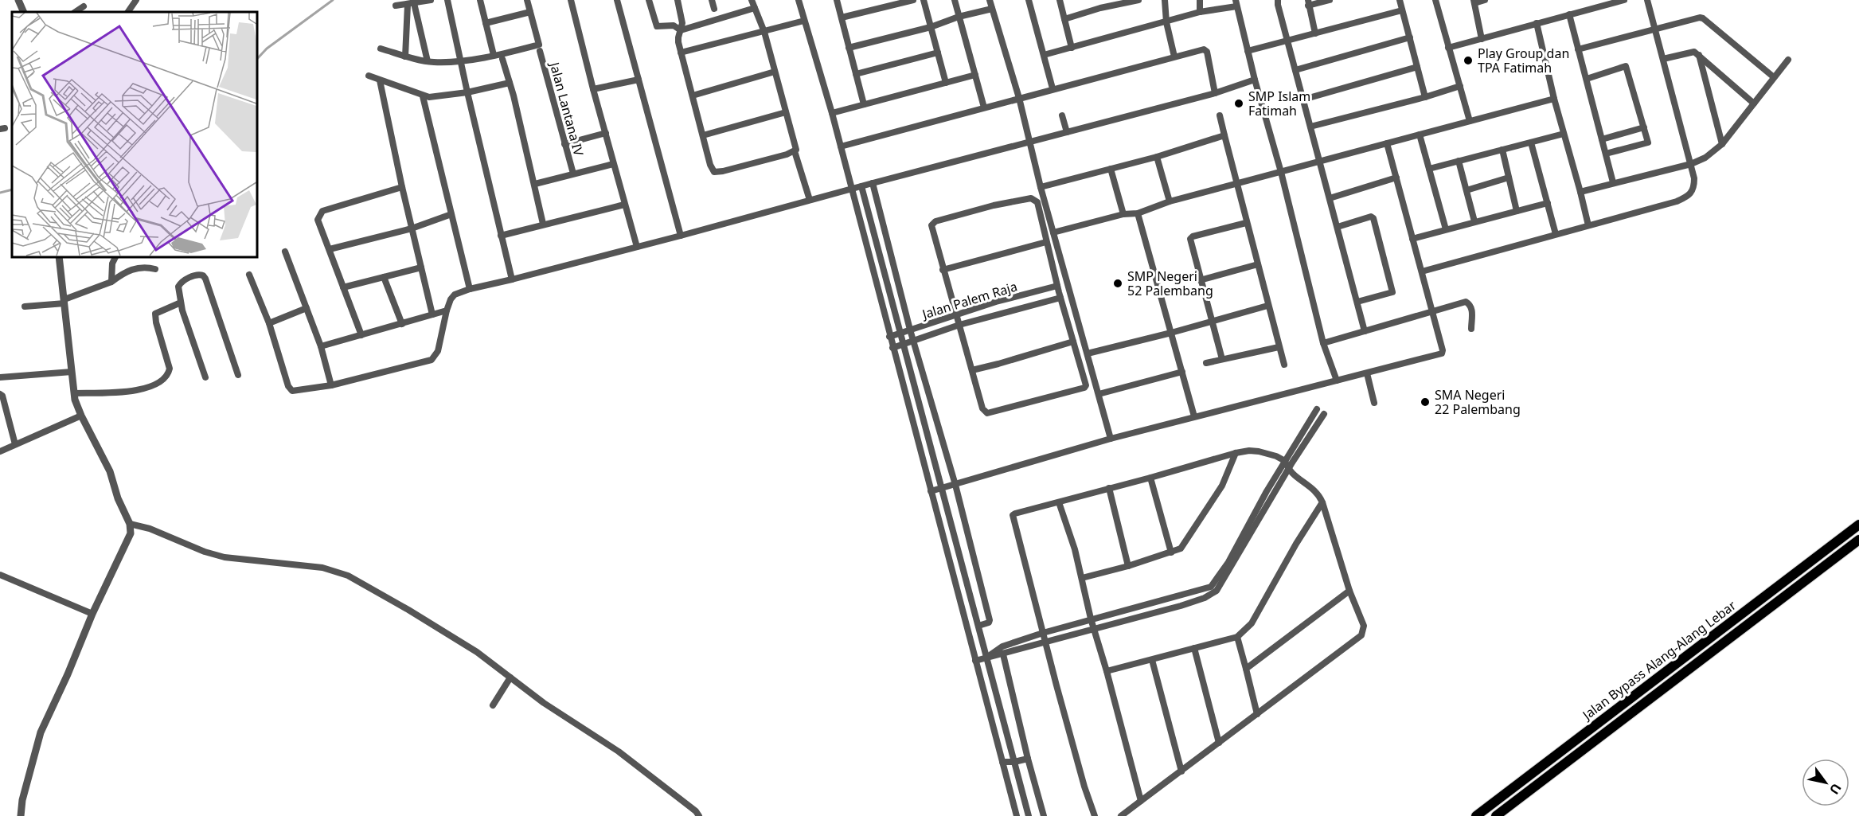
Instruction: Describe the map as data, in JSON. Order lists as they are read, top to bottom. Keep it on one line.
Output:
{"streets":{"highway":["Jalan Bypass Alang-Alang Lebar"],"street":["Jalan Lantana IV","Jalan Palem Raja"]},"places":["Play Group dan TPA Fatimah","SMP Islam Fatimah","SMP Negeri 52 Palembang","SMA Negeri 22 Palembang"],"north":"bottom right"}
